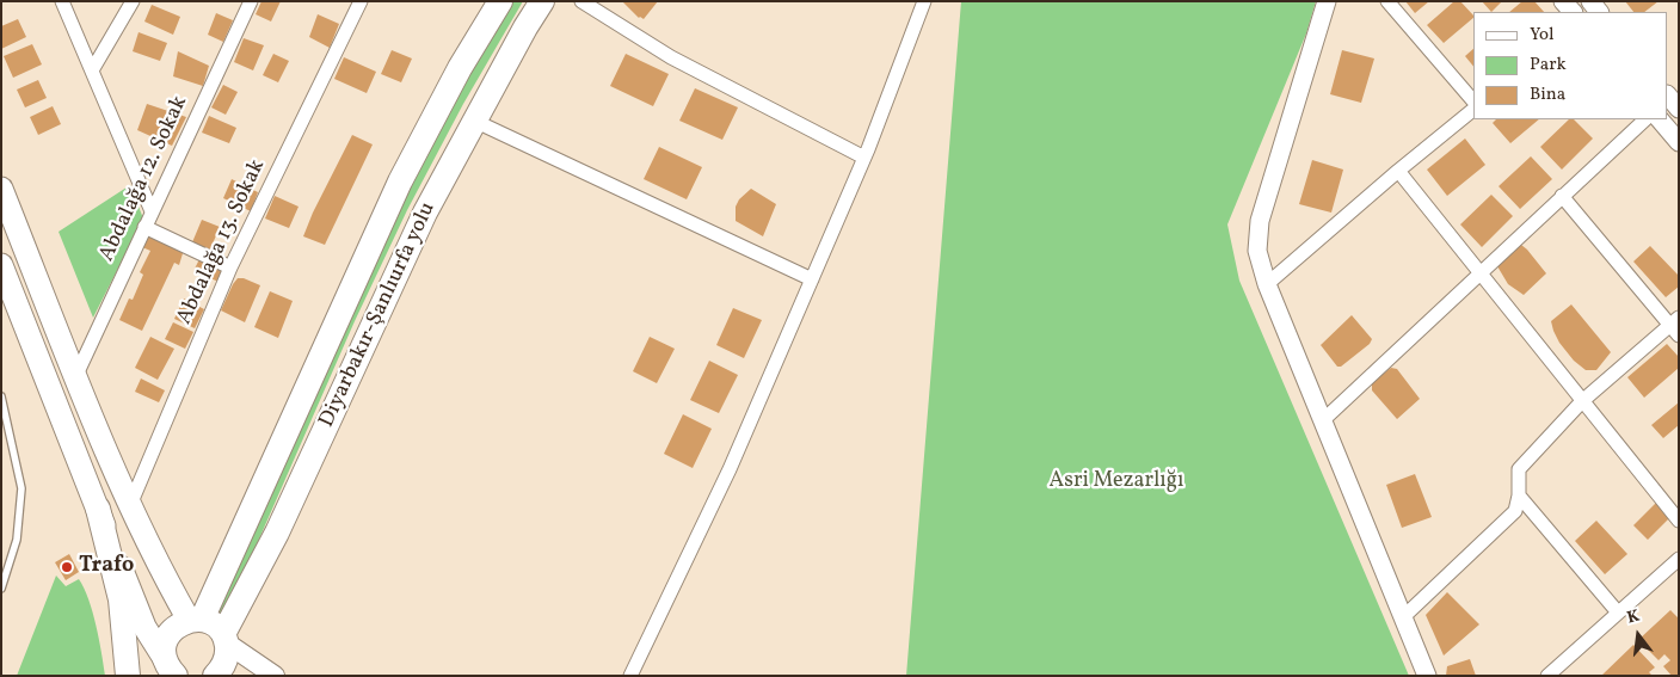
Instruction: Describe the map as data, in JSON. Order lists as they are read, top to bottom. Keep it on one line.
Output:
{"streets":{"highway":["Diyarbakır-Şanlıurfa yolu"],"street":["Abdalağa 12. Sokak","Abdalağa 13. Sokak"]},"parks":["Asri Mezarlığı"],"places":["Trafo"],"legend":["Yol","Park","Bina"],"north":"top"}
